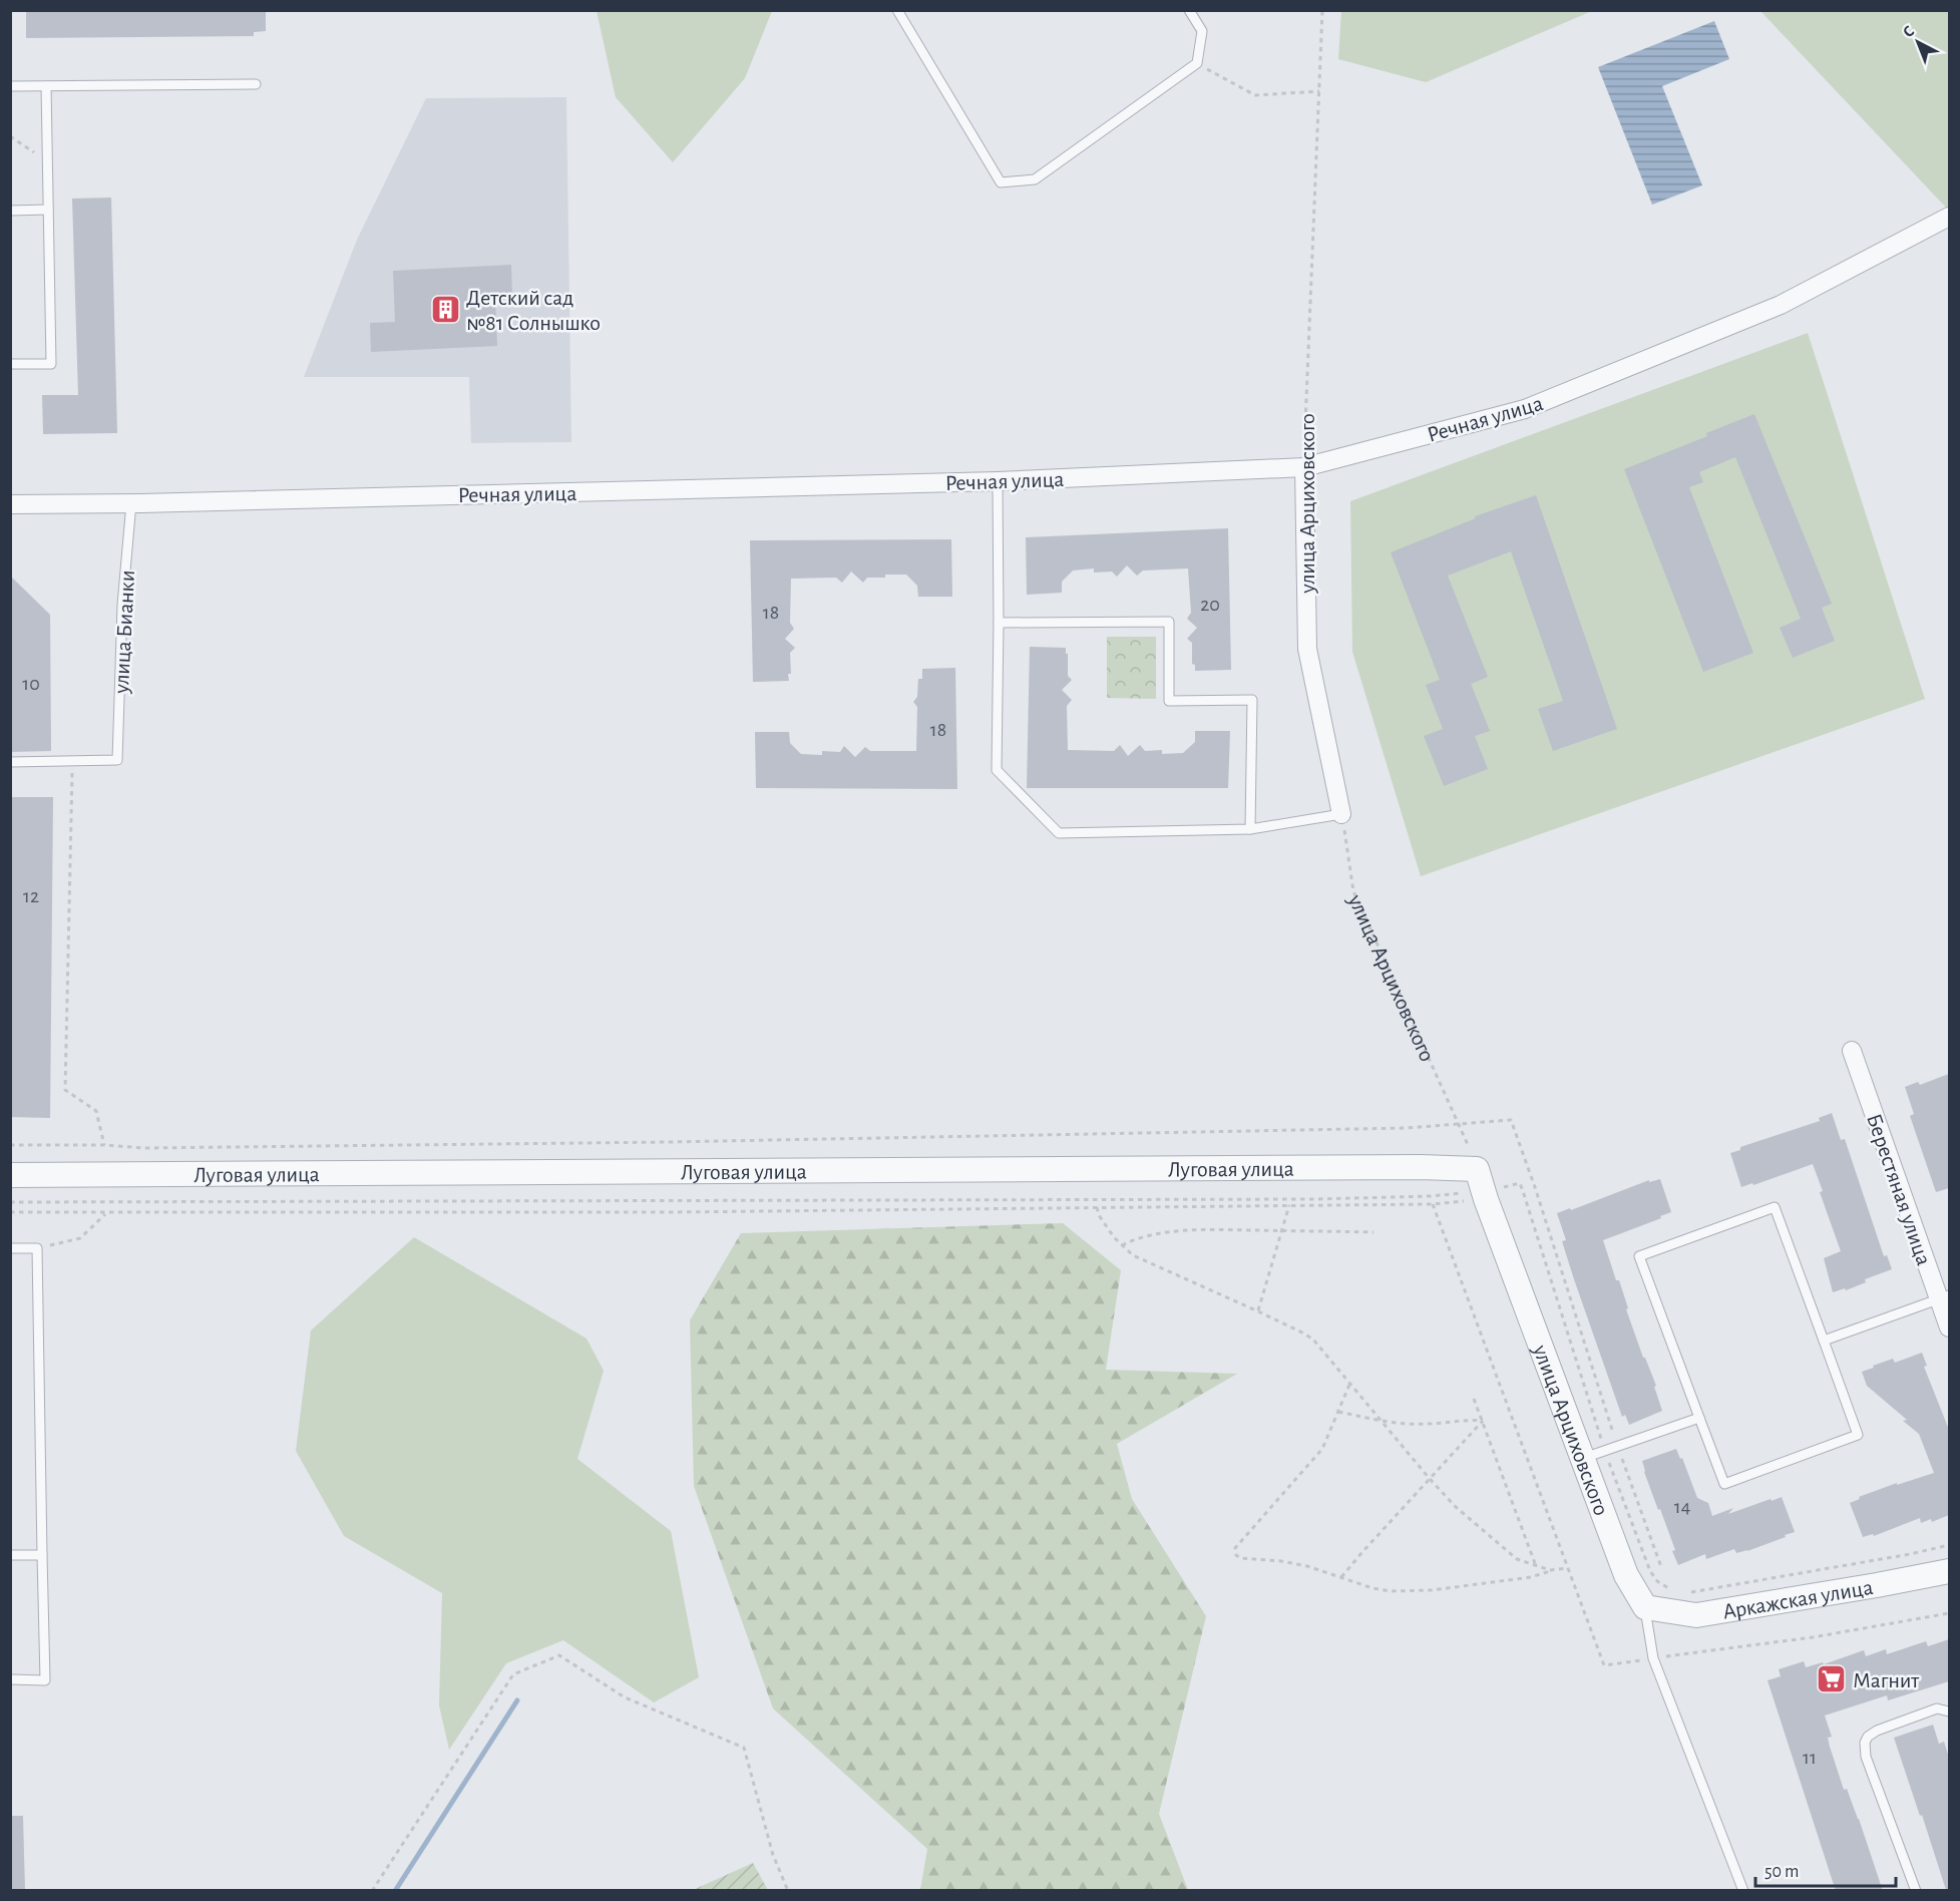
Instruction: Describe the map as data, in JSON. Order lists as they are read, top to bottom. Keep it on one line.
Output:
{"streets":{"street":["Речная улица","улица Арциховского","Луговая улица","Берестяная улица","Аркажская улица"],"lane":["улица Бианки"]},"crossings":[["Речная улица","улица Арциховского"],["Речная улица","улица Бианки"],["улица Арциховского","Луговая улица"],["улица Арциховского","Аркажская улица"]],"places":{"building":["Детский сад №81 Солнышко"],"supermarket":["Магнит"]},"house_numbers":["20","18","10","18","12","14","11"],"scale_bar":"50 m","north":"top left"}
